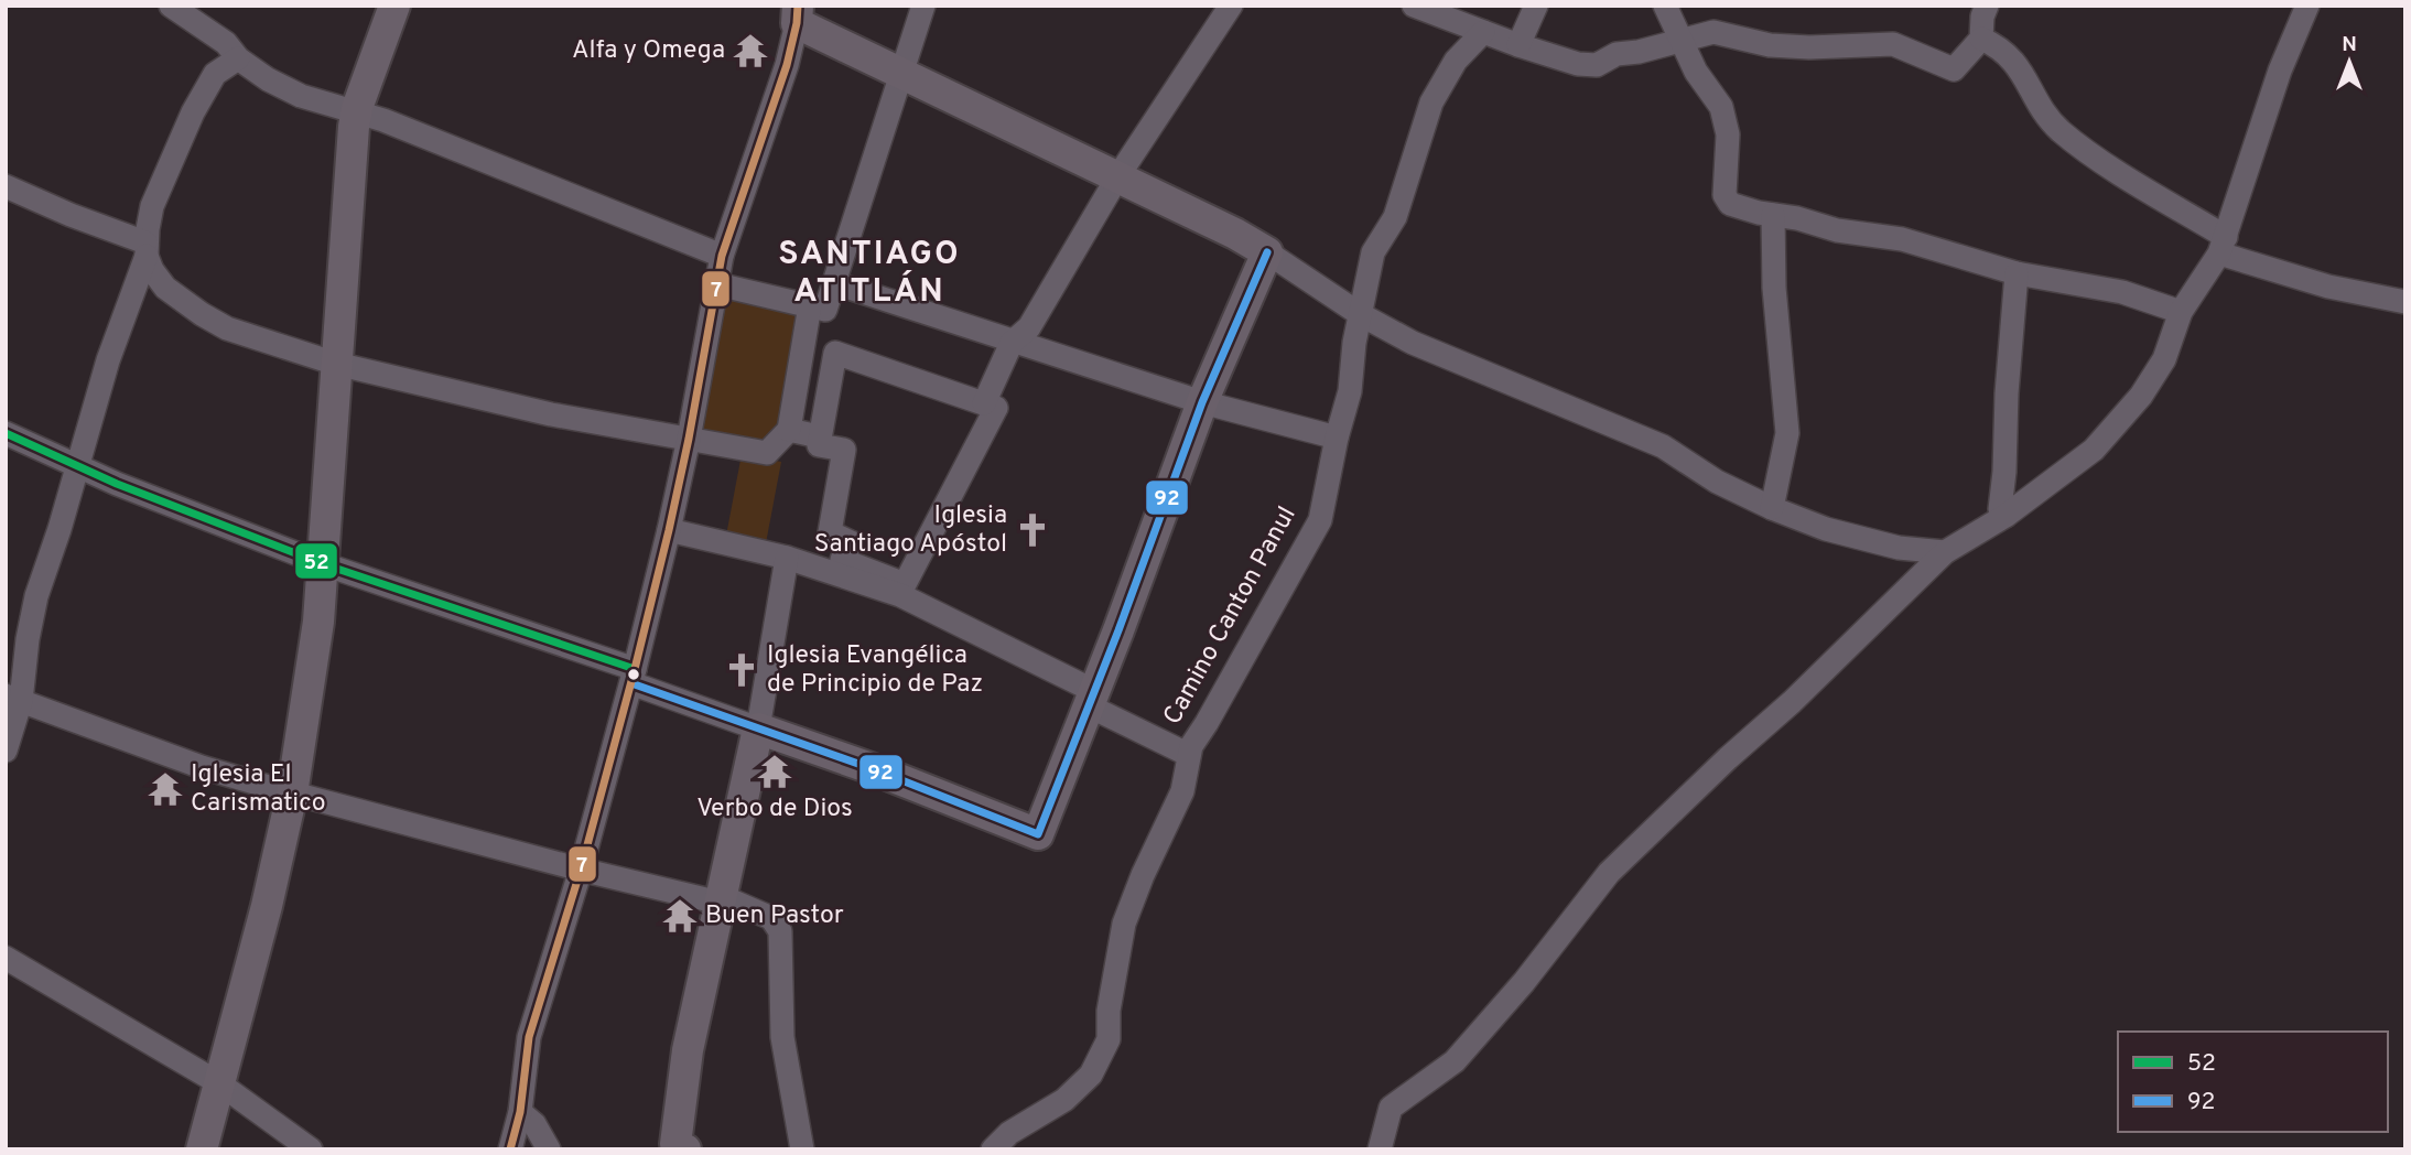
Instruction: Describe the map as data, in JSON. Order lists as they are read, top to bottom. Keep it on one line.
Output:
{"streets":{"street":["Camino Canton Panul"]},"districts":["SANTIAGO ATITLÁN"],"places":{"temple":["Alfa y Omega","Verbo de Dios","Iglesia El Carismatico","Buen Pastor"],"church":["Iglesia Santiago Apóstol","Iglesia Evangélica de Principio de Paz"]},"lines":["transit line 7","transit line 92","transit line 52"],"legend":["52","92"],"north":"top"}
